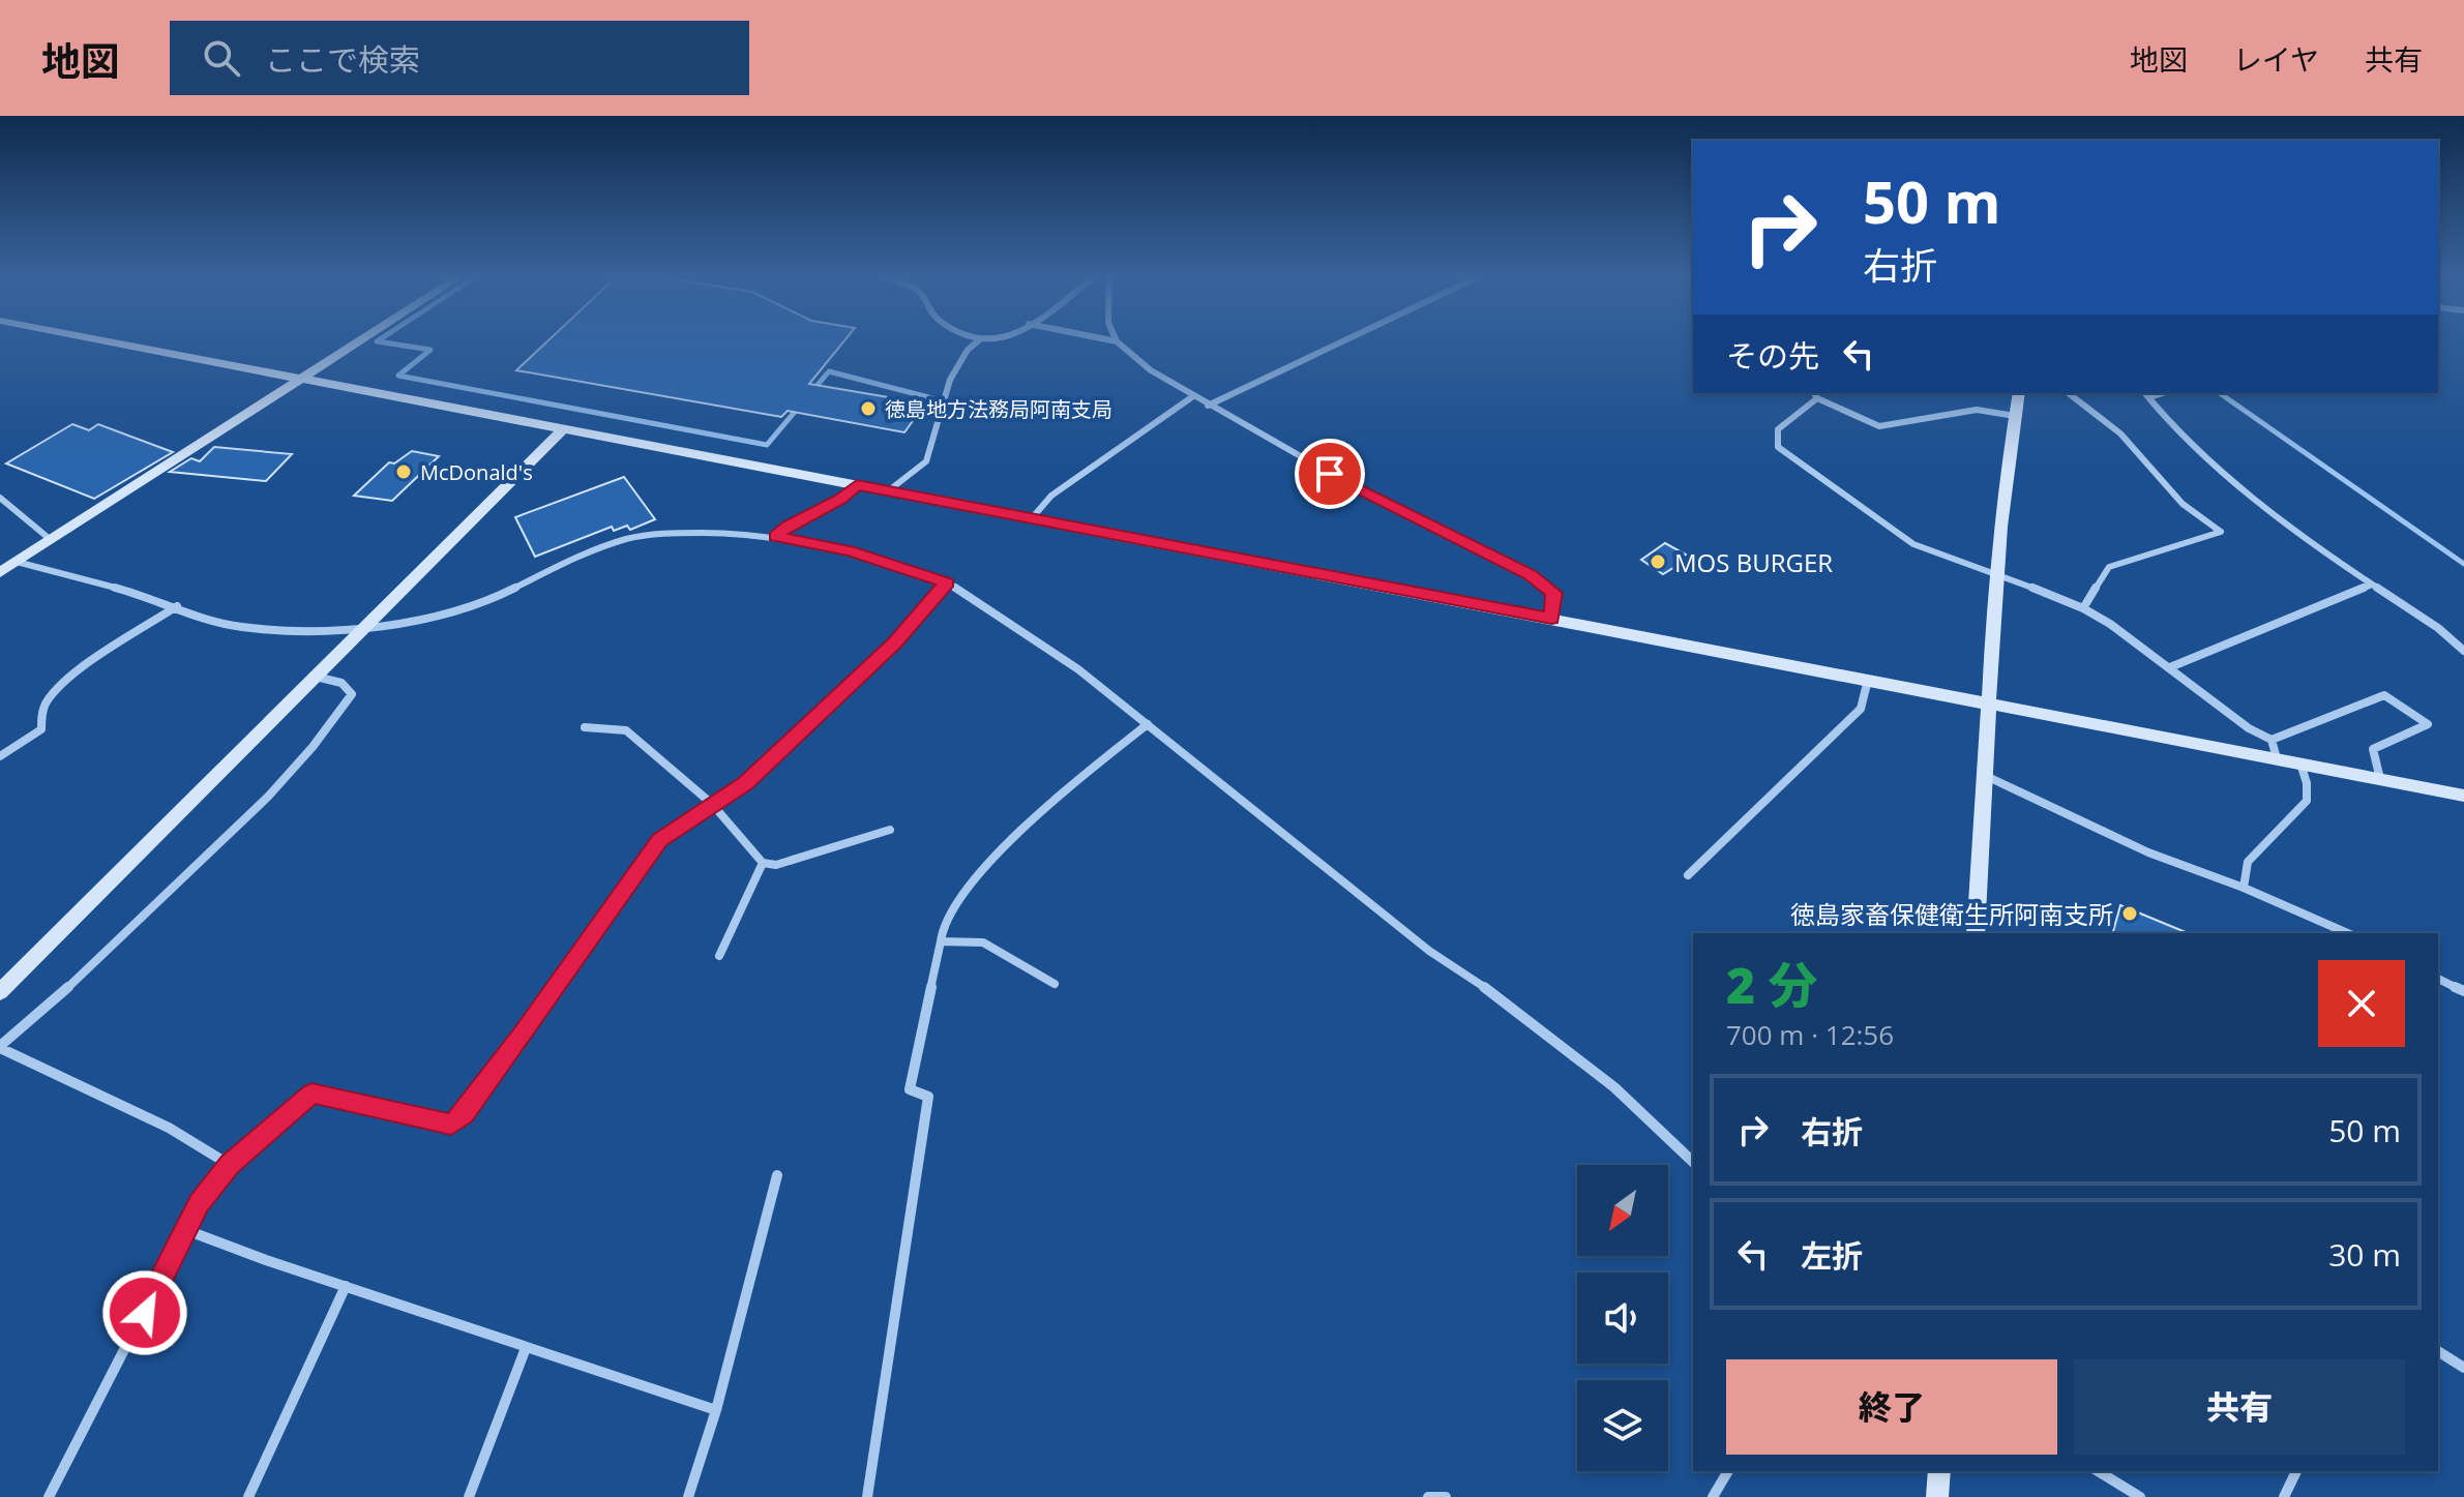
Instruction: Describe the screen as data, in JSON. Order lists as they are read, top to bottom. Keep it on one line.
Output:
{"places":["徳島地方法務局阿南支局","McDonald's","MOS BURGER","徳島家畜保健衛生所阿南支所"],"north":"bottom left","page":{"header":"地図","search":"ここで検索","nav":["地図","レイヤ","共有"],"turn":["50 m","右折"],"then":"その先","heading":["2 分","700 m · 12:56"],"list":[{"name":"右折","value":"50 m"},{"name":"左折","value":"30 m"}],"buttons":["終了","共有"]}}
